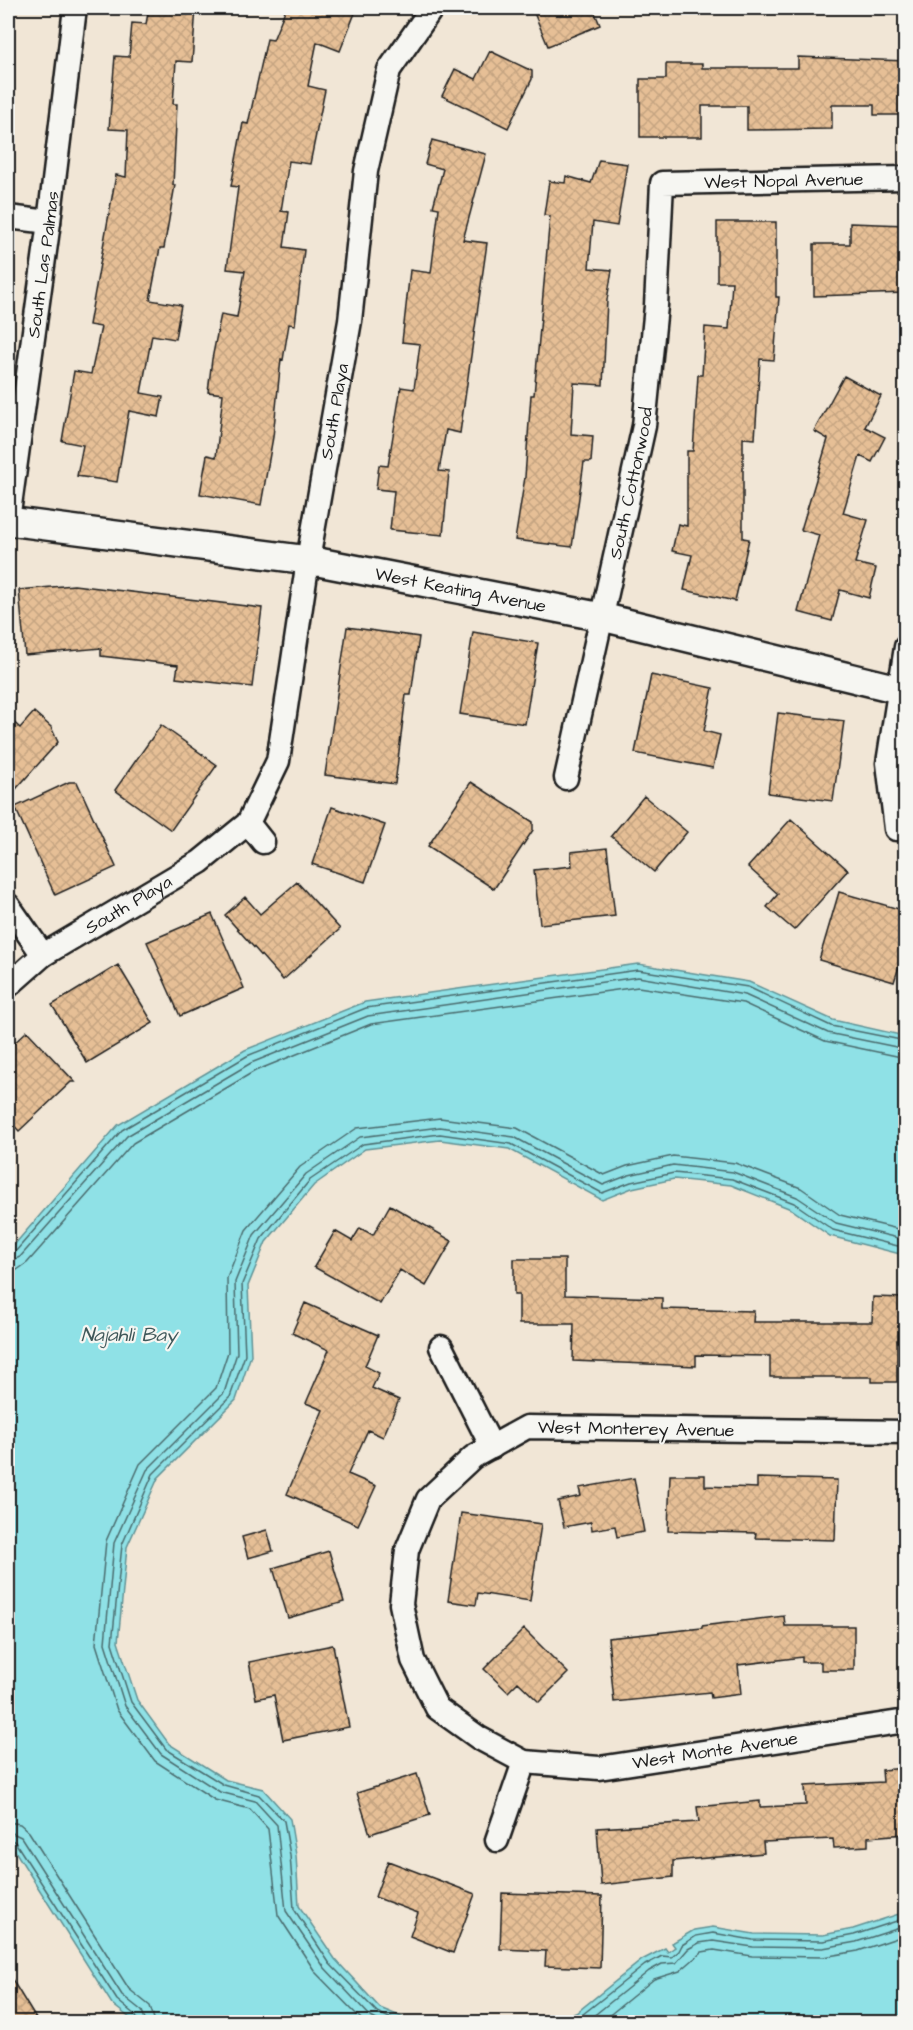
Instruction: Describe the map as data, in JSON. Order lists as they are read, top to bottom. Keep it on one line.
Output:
{"streets":{"street":["West Nopal Avenue","South Las Palmas","South Playa","South Cottonwood","West Keating Avenue","West Monterey Avenue","West Monte Avenue"]},"crossings":[["West Nopal Avenue","South Cottonwood"],["South Las Palmas","West Keating Avenue"],["South Playa","West Keating Avenue"],["South Cottonwood","West Keating Avenue"],["West Monterey Avenue","West Monte Avenue"]],"water":["Najahli Bay"]}
